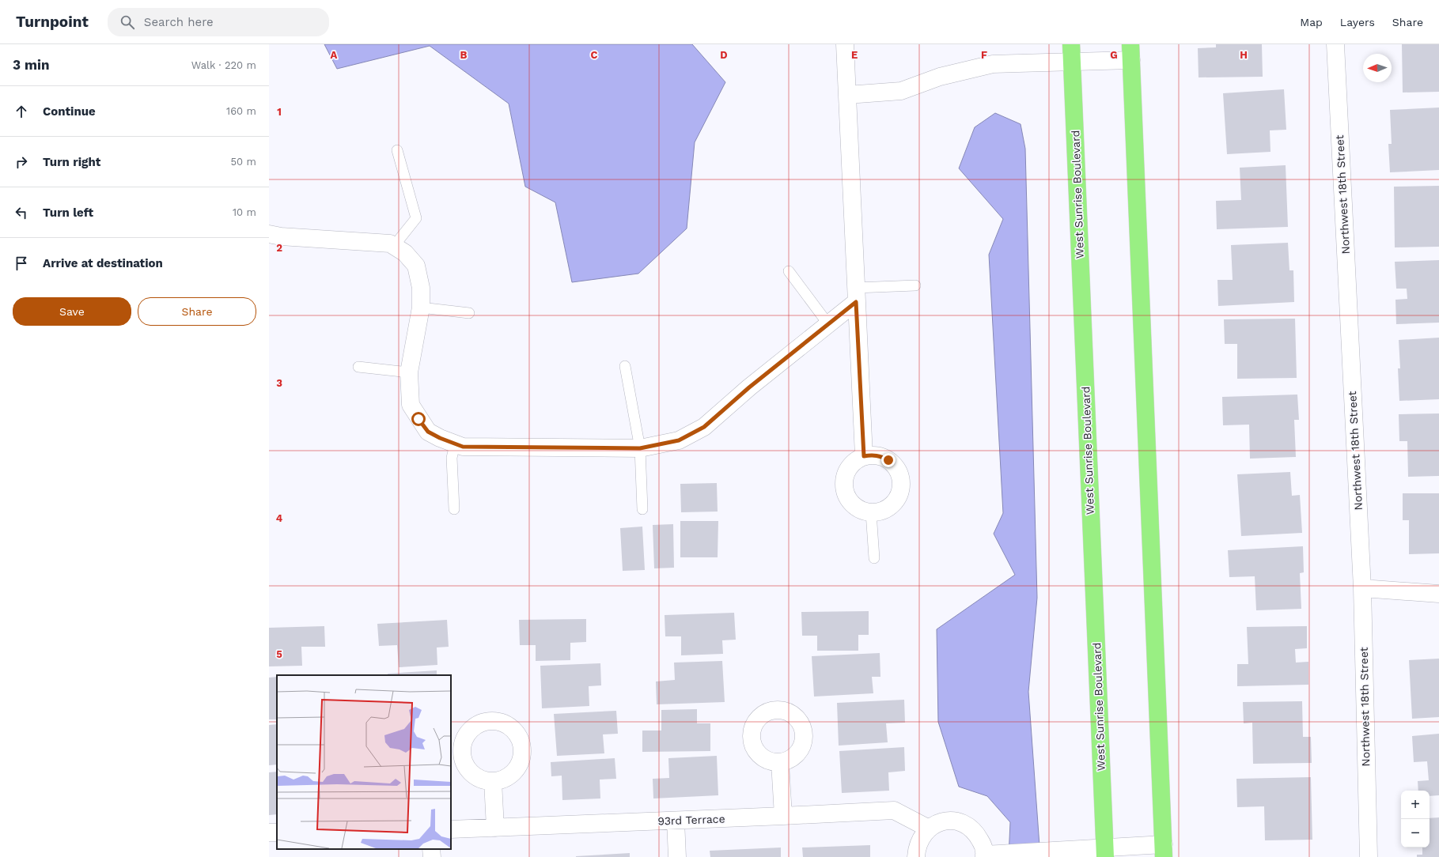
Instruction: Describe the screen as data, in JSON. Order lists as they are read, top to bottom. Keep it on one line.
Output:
{"streets":{"highway":["West Sunrise Boulevard"],"street":["Northwest 18th Street","93rd Terrace"]},"north":"left","page":{"header":"Turnpoint","search":"Search here","nav":["Map","Layers","Share"],"heading":["3 min","Walk · 220 m"],"list":[["Continue","160 m"],["Turn right","50 m"],["Turn left","10 m"],"Arrive at destination"],"buttons":["Save","Share"],"map_buttons":["+","−"]},"grid":{"columns":["A","B","C","D","E","F","G","H"],"rows":["1","2","3","4","5"]}}
